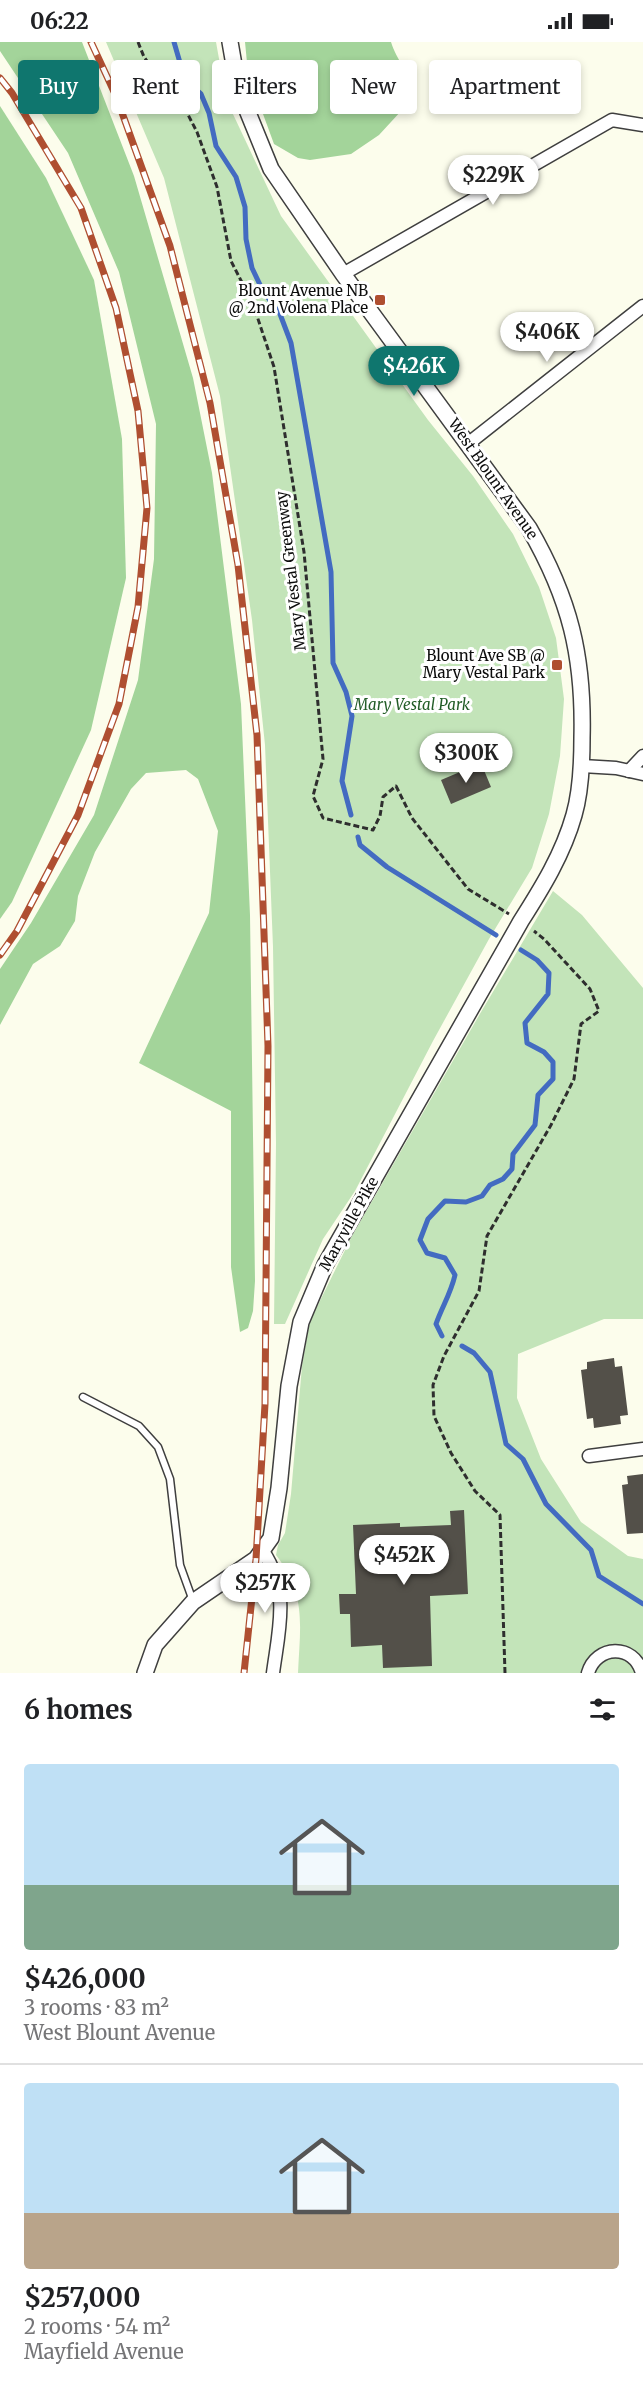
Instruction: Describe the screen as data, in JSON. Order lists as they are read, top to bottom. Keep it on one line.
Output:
{"streets":{"street":["West Blount Avenue","Maryville Pike"],"path":["Mary Vestal Greenway"]},"crossings":[["West Blount Avenue","Maryville Pike"],["Mary Vestal Greenway","Maryville Pike"]],"parks":["Mary Vestal Park"],"places":{"transit":["Blount Avenue NB @ 2nd Volena Place","Blount Ave SB @ Mary Vestal Park"]},"page":{"status":"06:22","chip":["Buy","Rent","Filters","New","Apartment"],"price":["$229K","$406K","$426K","$300K","$452K","$257K"],"heading":"6 homes","list":[{"name":"$426,000","note":"3 rooms · 83 m² · West Blount Avenue"},{"name":"$257,000","note":"2 rooms · 54 m² · Mayfield Avenue"}]}}
